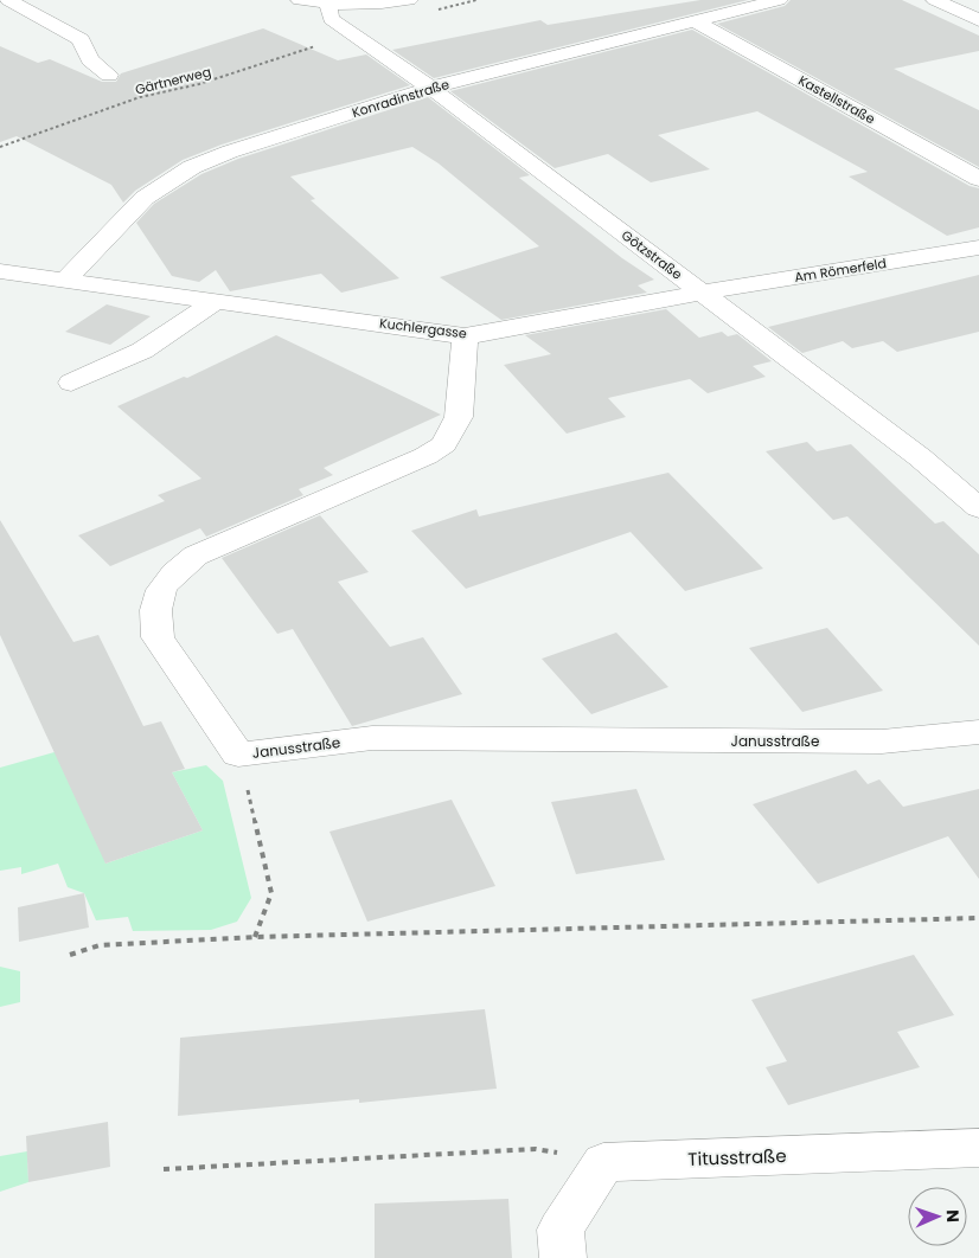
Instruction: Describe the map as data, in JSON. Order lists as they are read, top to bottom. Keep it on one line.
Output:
{"streets":{"street":["Konradinstraße","Kastellstraße","Götzstraße","Am Römerfeld","Kuchlergasse","Janusstraße","Titusstraße"],"path":["Gärtnerweg"]},"crossings":[["Gärtnerweg","Götzstraße"],["Konradinstraße","Kastellstraße"],["Konradinstraße","Götzstraße"],["Konradinstraße","Kuchlergasse"],["Götzstraße","Am Römerfeld"],["Götzstraße","Kuchlergasse"],["Am Römerfeld","Kuchlergasse"],["Kuchlergasse","Janusstraße"]],"north":"right"}
